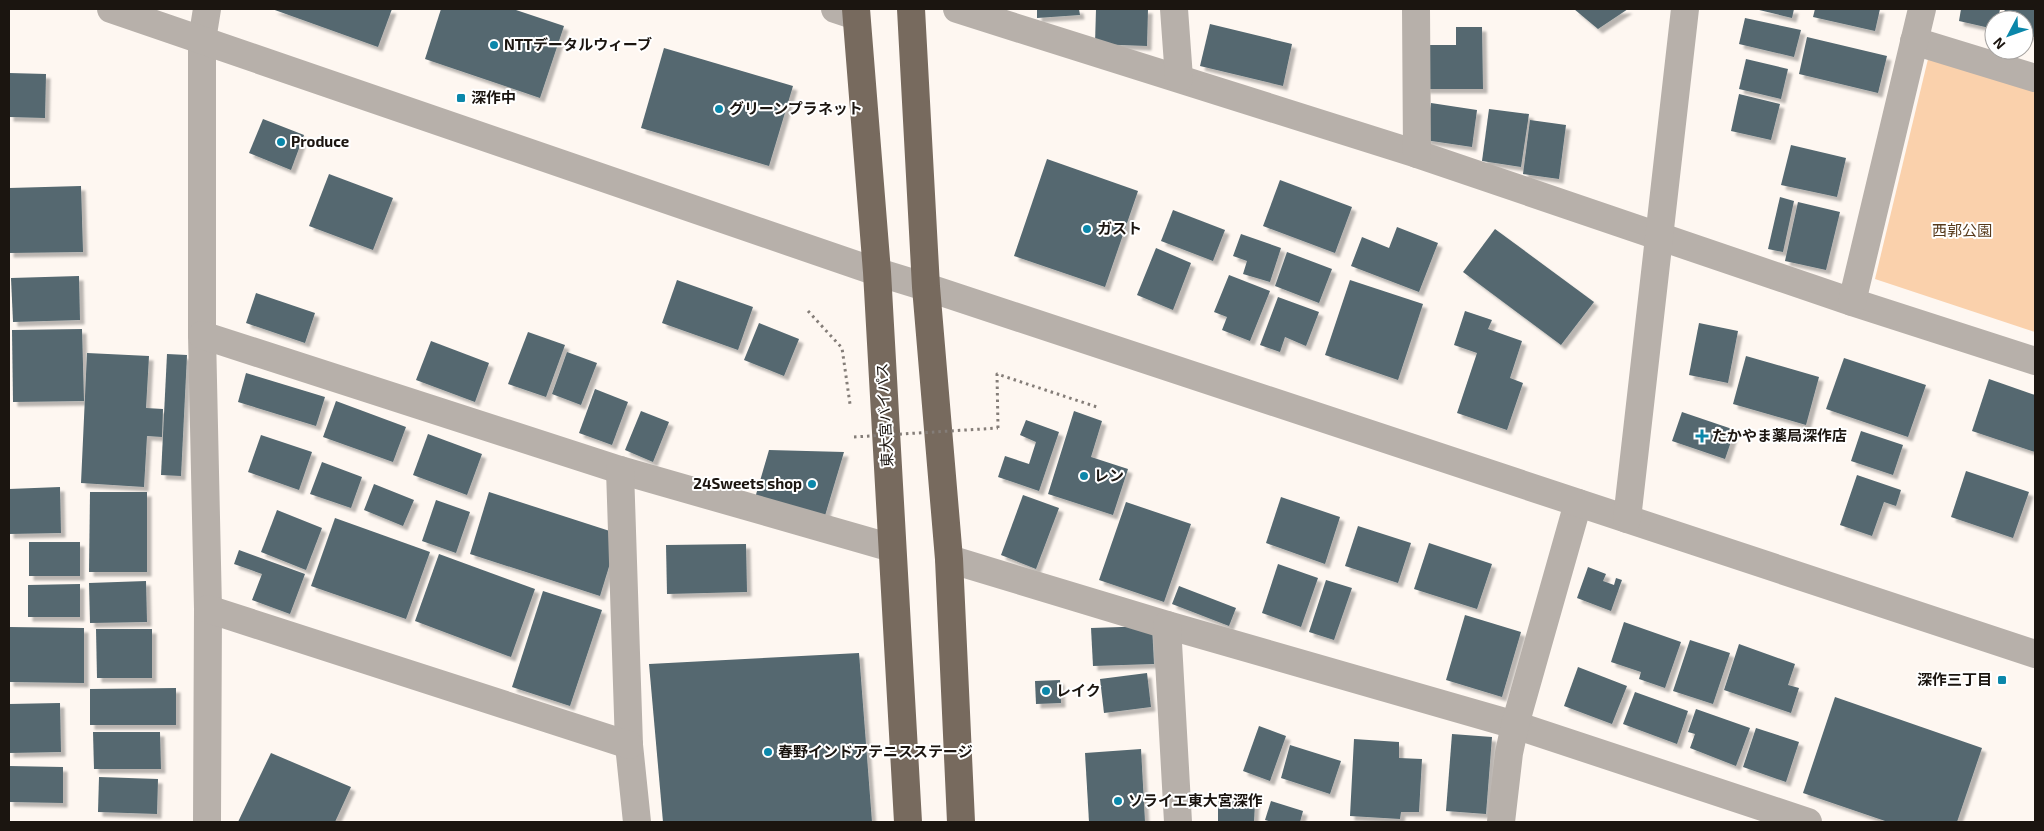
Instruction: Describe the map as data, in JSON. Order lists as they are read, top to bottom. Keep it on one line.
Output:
{"streets":{"highway":["東大宮バイパス"]},"parks":["西郭公園"],"places":{"other":["NTTデータルウィーブ","グリーンプラネット","Produce","ガスト","レン","24Sweets shop","レイク","春野インドアテニスステージ","ソライエ東大宮深作"],"transit":["深作中","深作三丁目"],"health":["たかやま薬局深作店"]},"north":"bottom left"}
